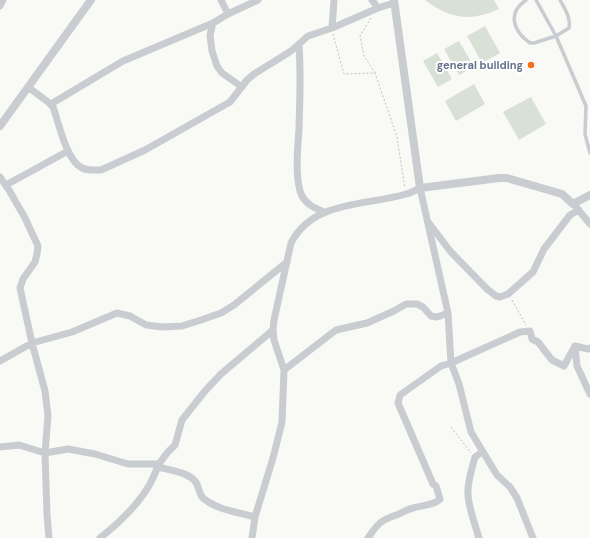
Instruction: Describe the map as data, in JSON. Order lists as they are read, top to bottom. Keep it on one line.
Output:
{"places":["general building"]}
